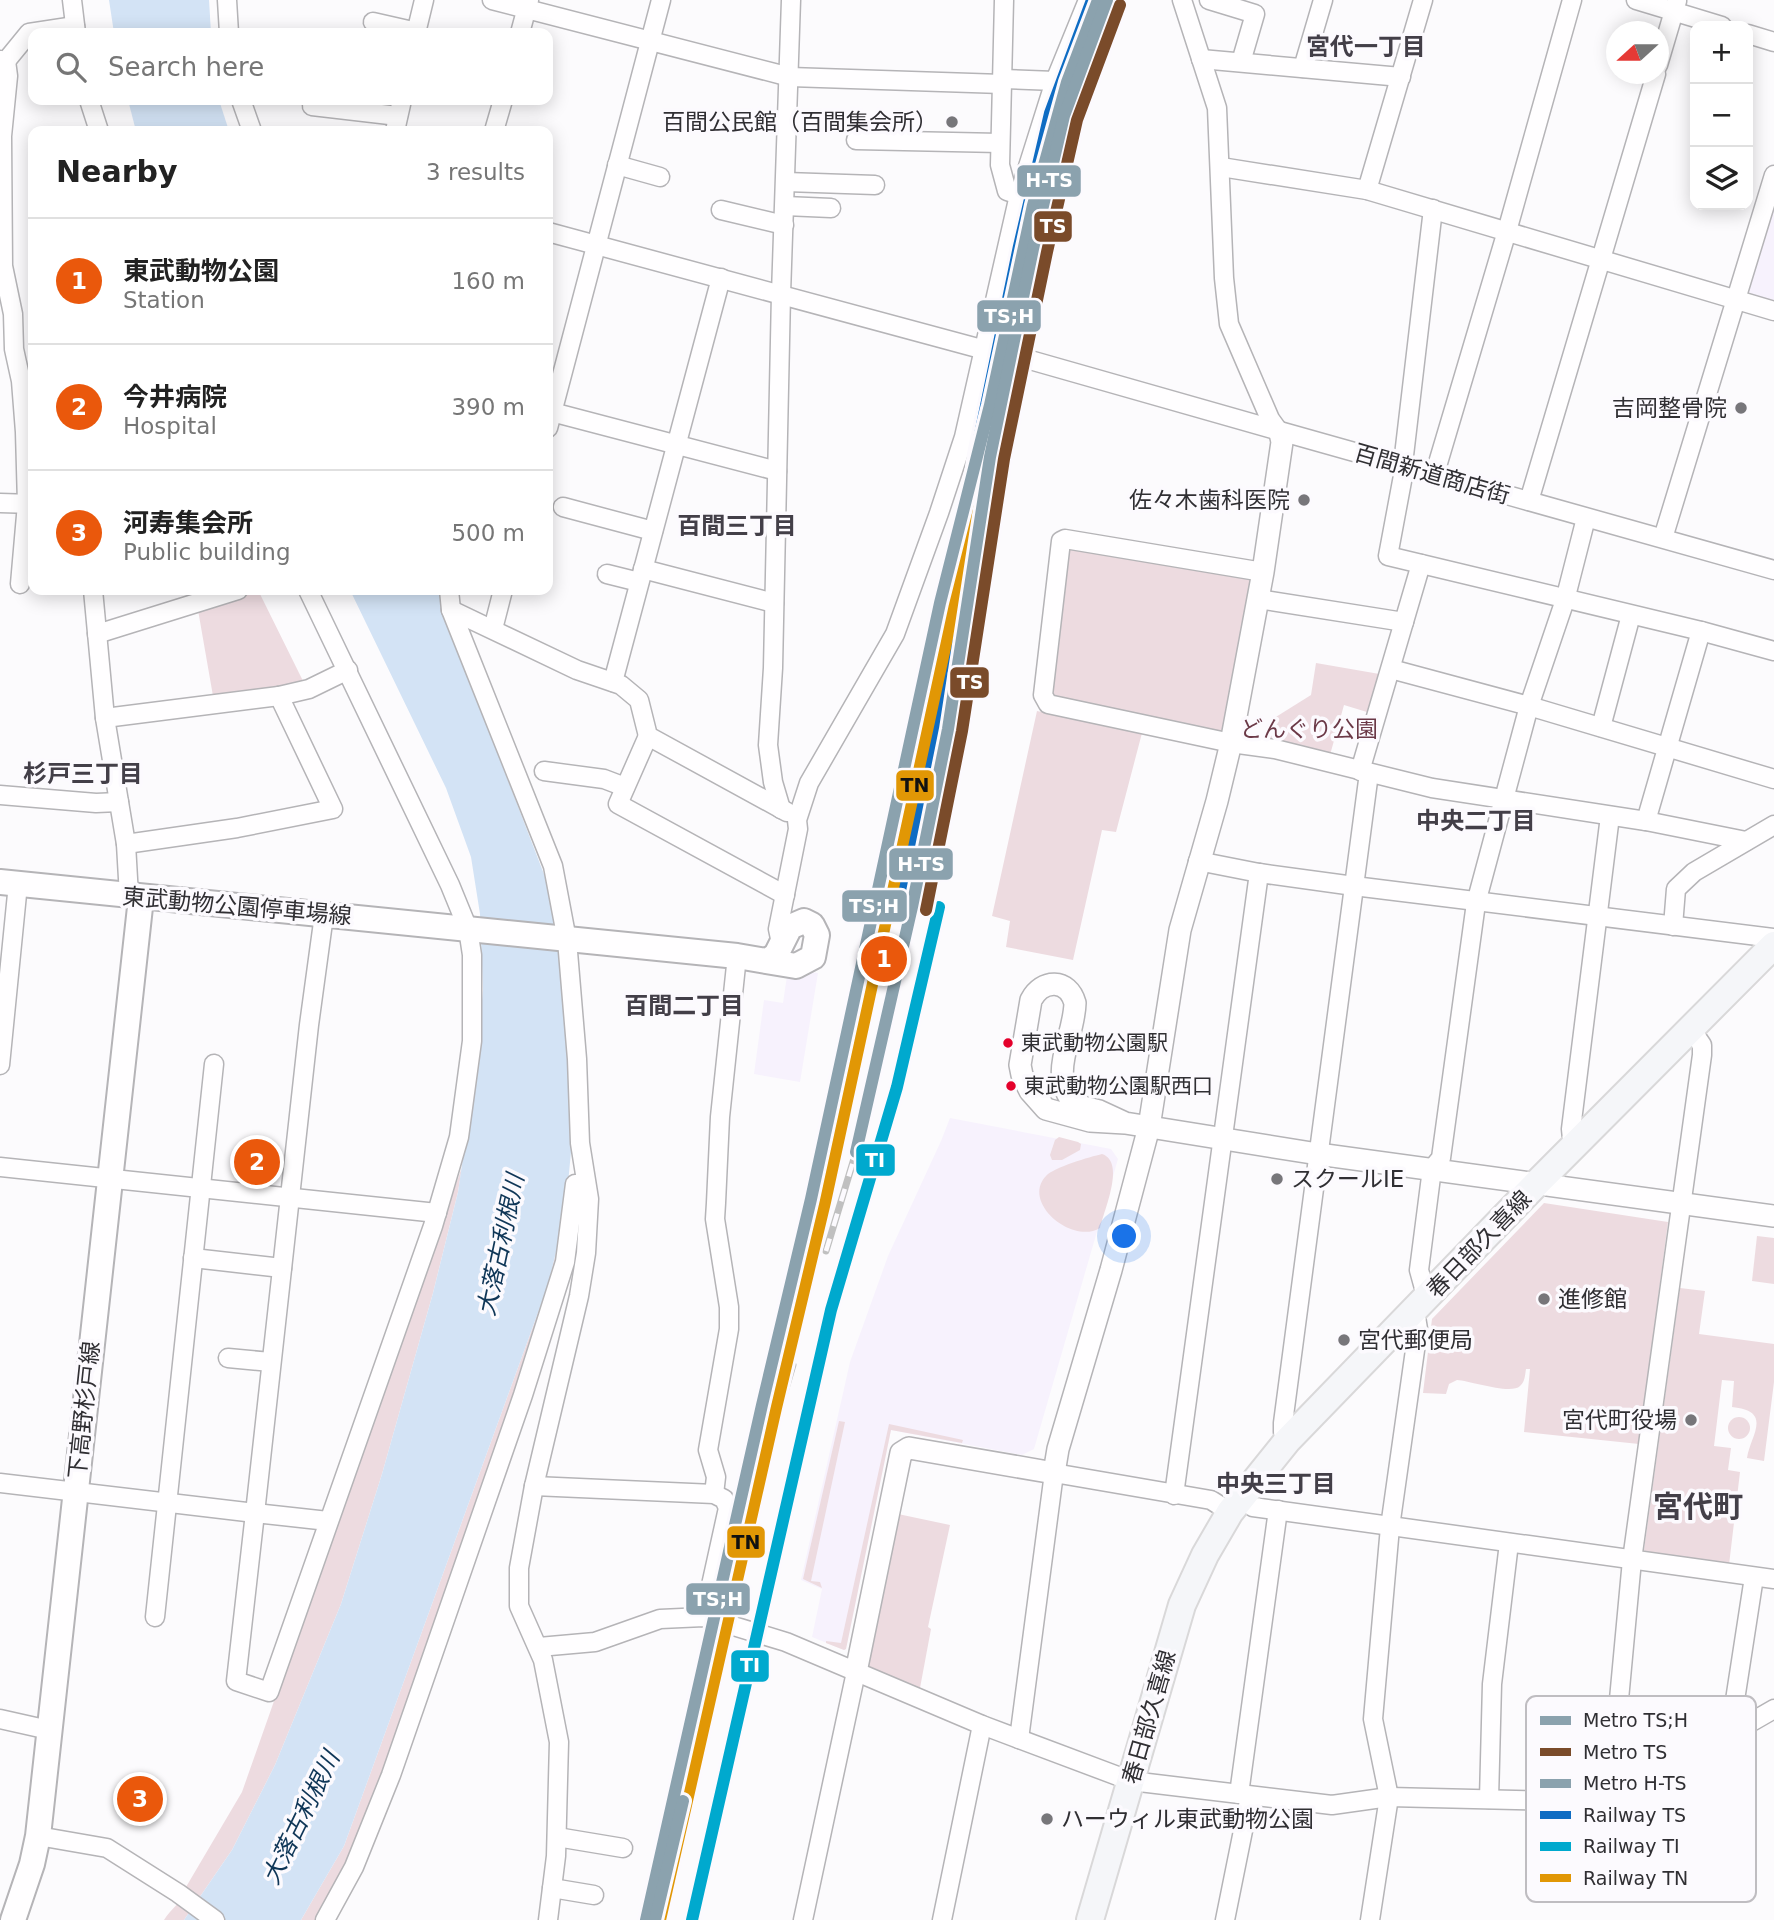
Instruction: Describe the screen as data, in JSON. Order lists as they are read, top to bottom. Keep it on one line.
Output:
{"streets":{"main road":["東武動物公園停車場線","春日部久喜線","下高野杉戸線"],"street":["百間新道商店街"]},"crossings":[["東武動物公園停車場線","下高野杉戸線"]],"districts":["宮代一丁目","百間三丁目","杉戸三丁目","中央二丁目","百間二丁目","中央三丁目","宮代町"],"water":["大落古利根川"],"parks":["どんぐり公園"],"places":["百間公民館（百間集会所）","吉岡整骨院","佐々木歯科医院","東武動物公園駅","東武動物公園駅西口","スクールIE","進修館","宮代郵便局","宮代町役場","ハーウィル東武動物公園"],"lines":["metro line TS;H","metro line H-TS","rail line TS","metro line TS","rail line TN","rail line TI"],"legend":["Metro TS;H","Metro TS","Metro H-TS","Railway TS","Railway TI","Railway TN"],"north":"left","page":{"map_buttons":["+","−"],"search":"Search here","heading":["Nearby","3 results"],"list":[{"mark":"1","name":"東武動物公園","note":"Station","value":"160 m"},{"mark":"2","name":"今井病院","note":"Hospital","value":"390 m"},{"mark":"3","name":"河寿集会所","note":"Public building","value":"500 m"}],"pins":["1","2","3"]}}
